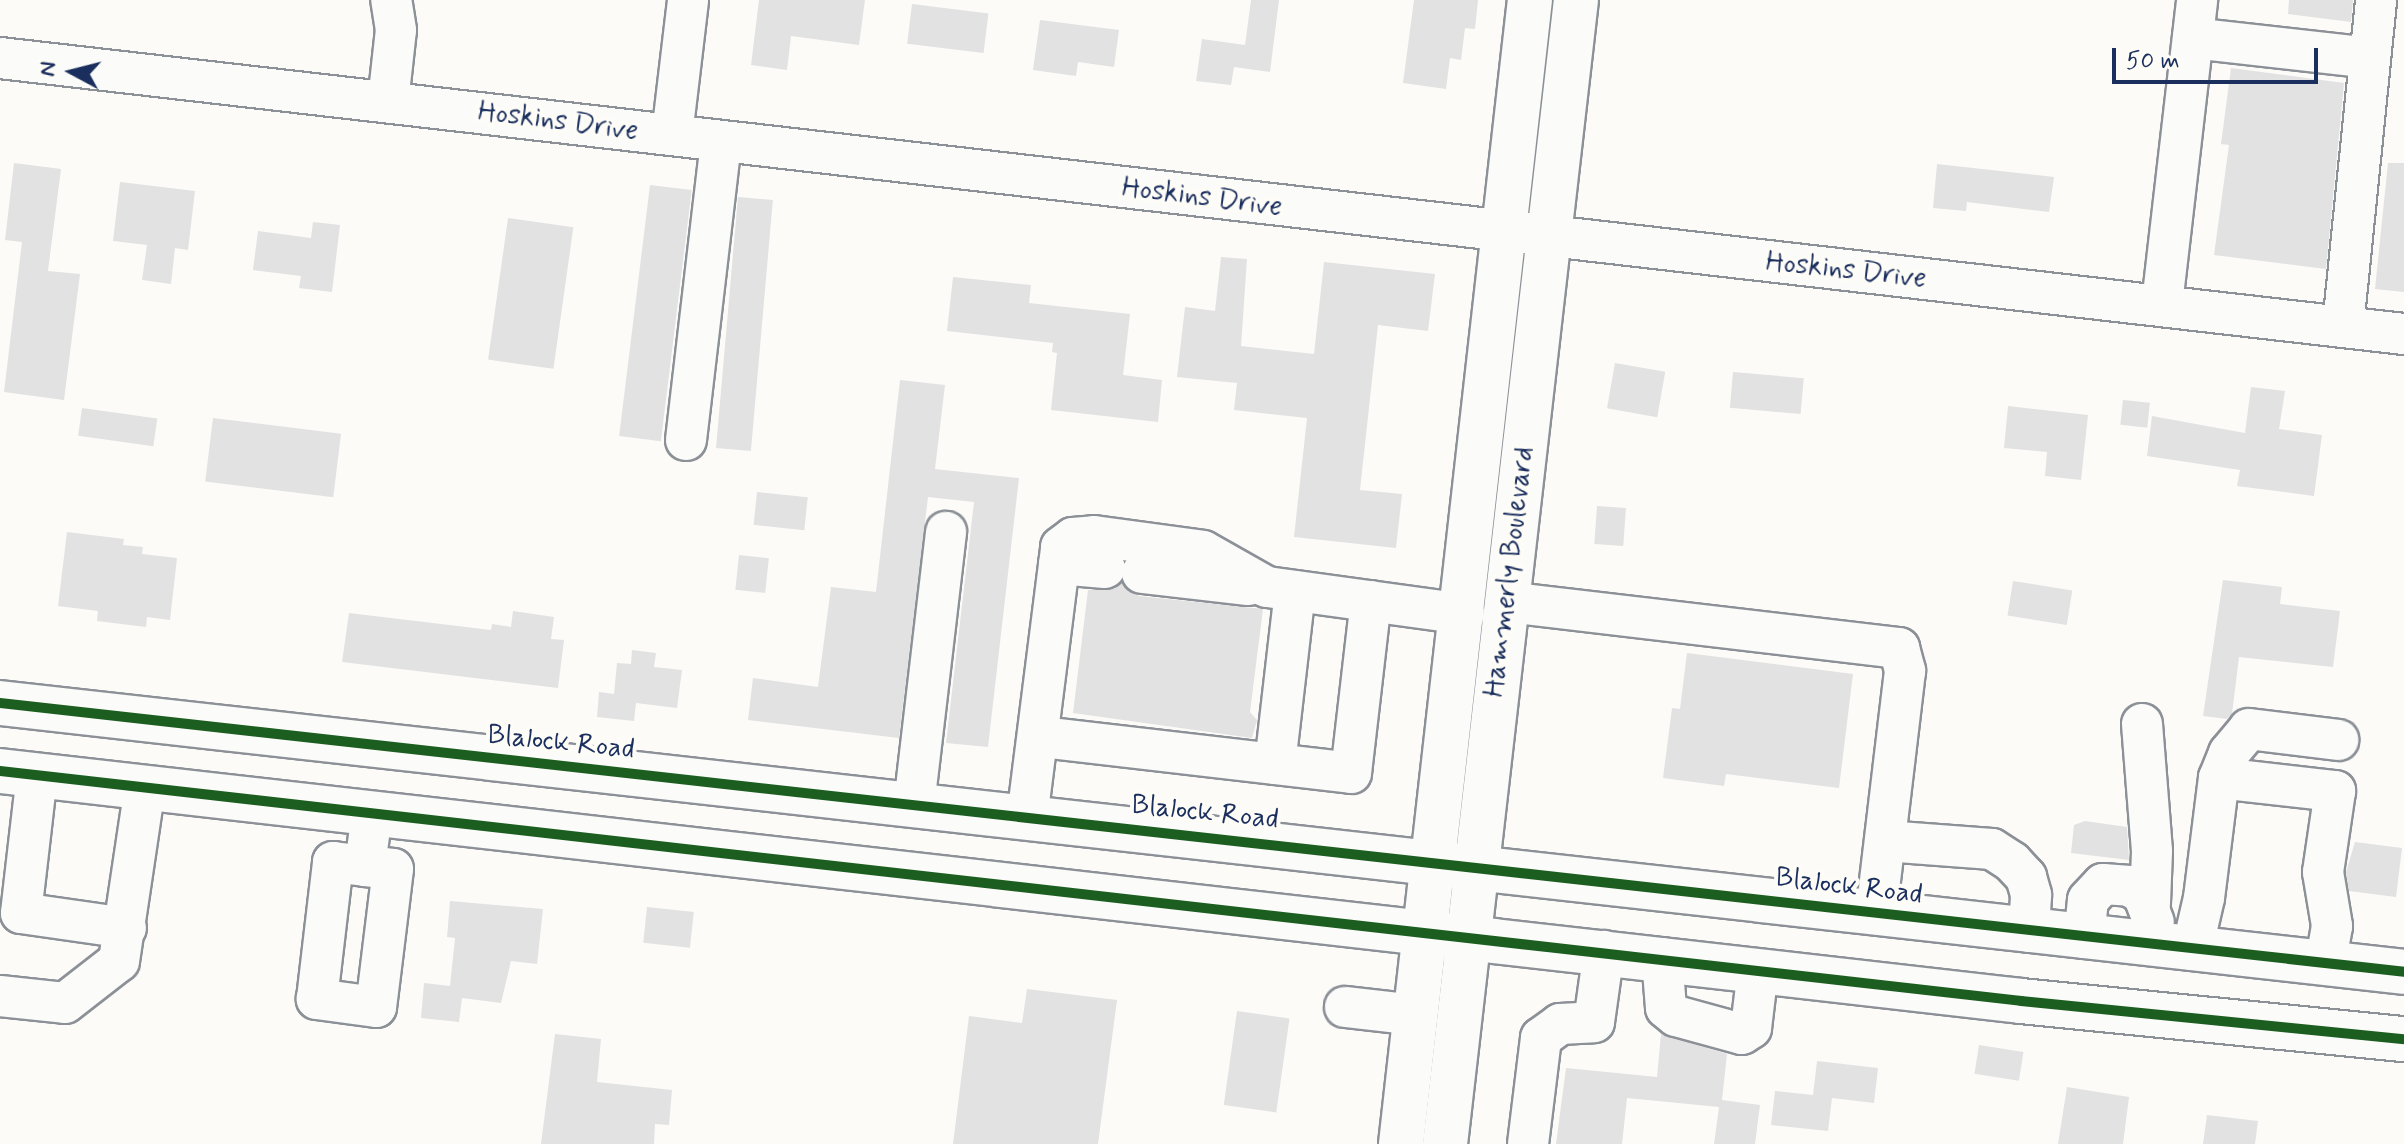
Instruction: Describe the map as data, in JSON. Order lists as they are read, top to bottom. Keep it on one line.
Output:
{"streets":{"main road":["Hammerly Boulevard","Blalock Road"],"street":["Hoskins Drive"]},"crossings":[["Hoskins Drive","Hammerly Boulevard"],["Hammerly Boulevard","Blalock Road"]],"scale_bar":"50 m","north":"left"}
